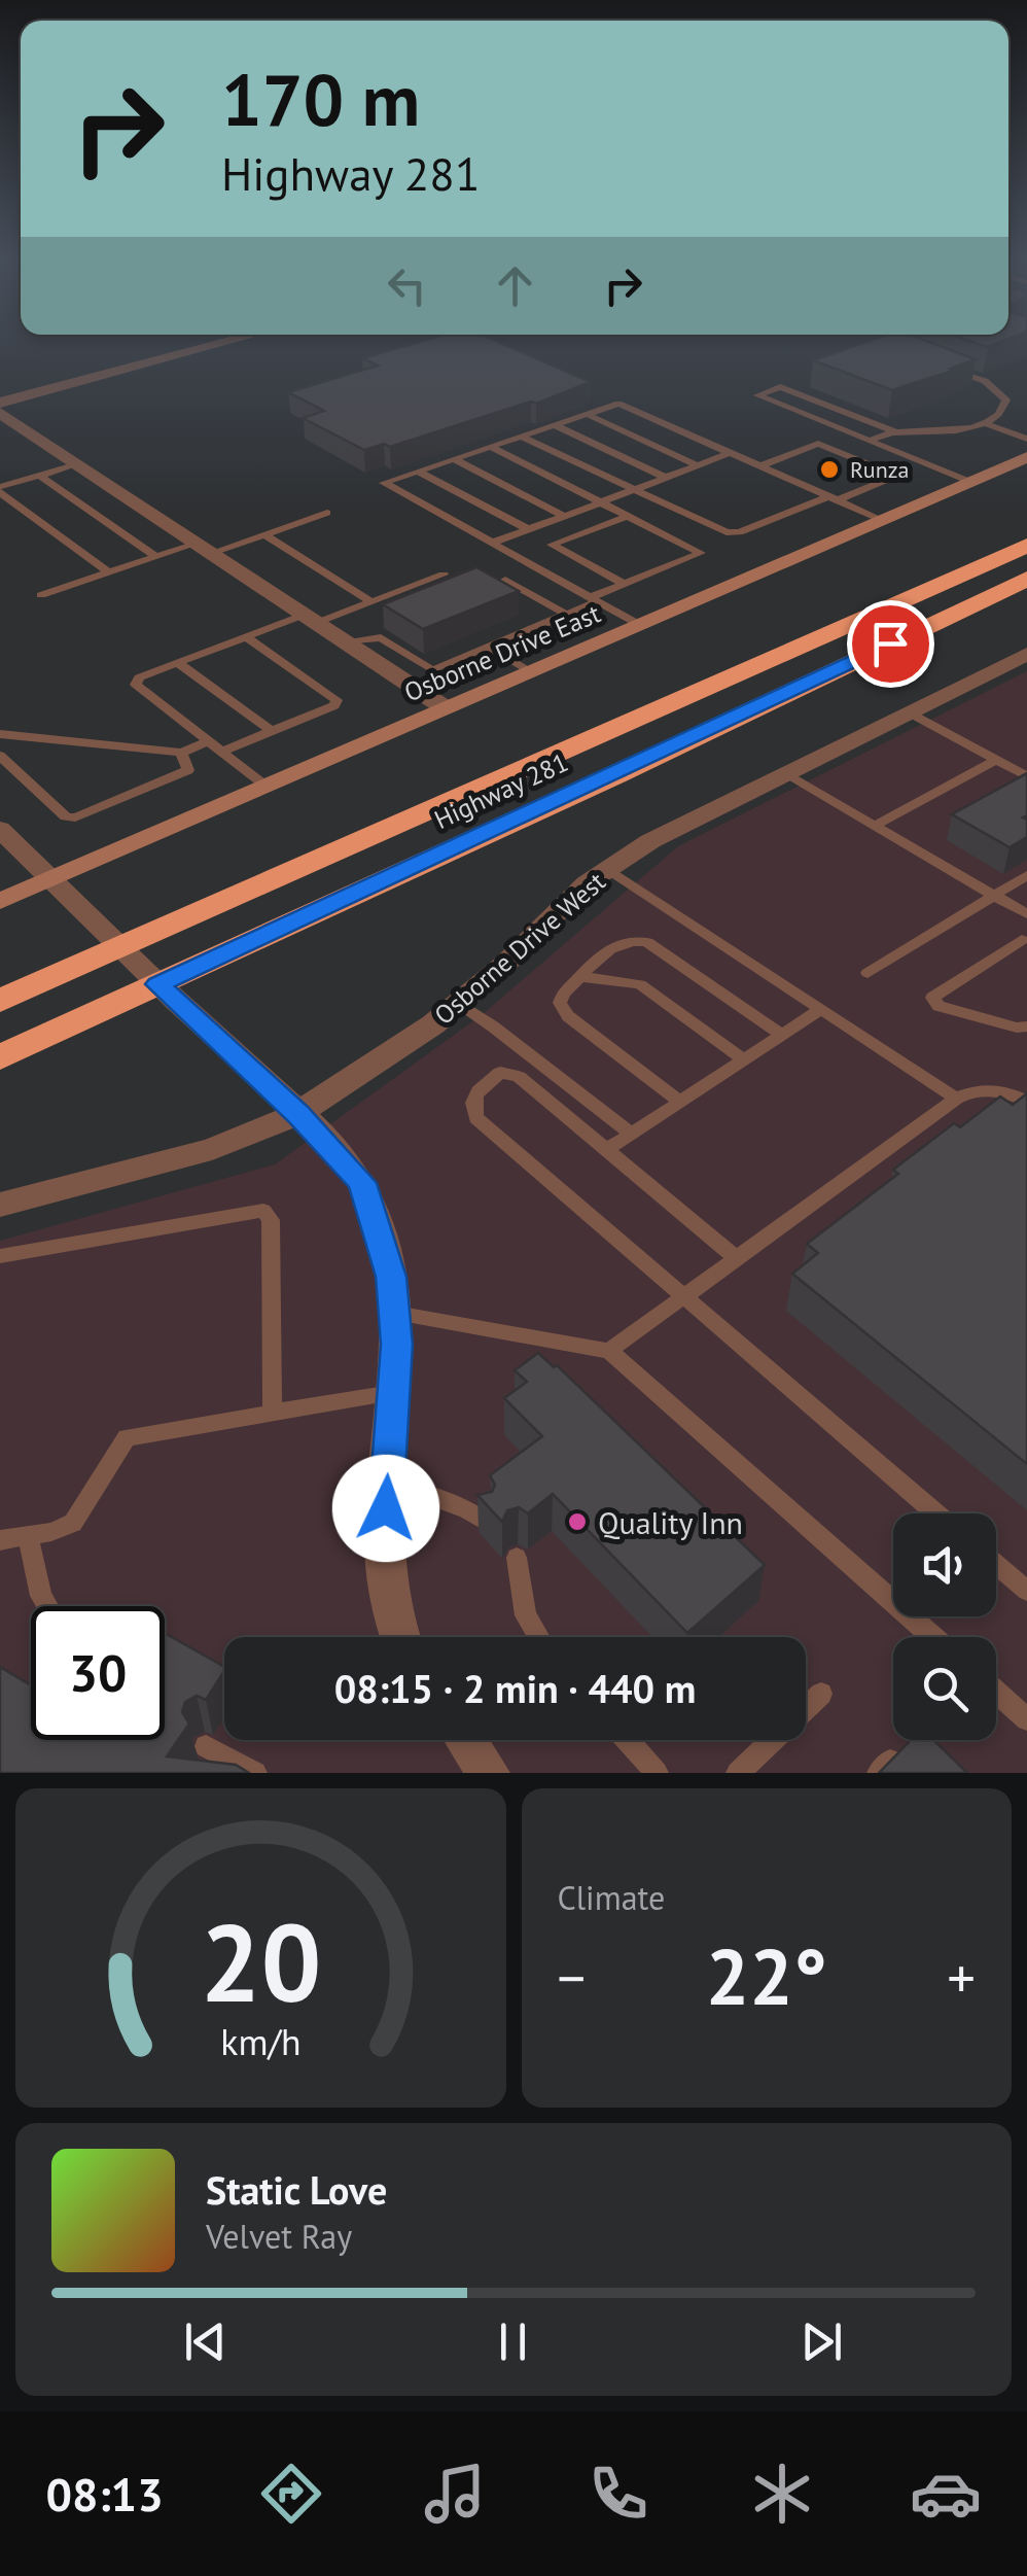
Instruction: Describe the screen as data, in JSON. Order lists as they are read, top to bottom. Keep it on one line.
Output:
{"streets":{"highway":["Highway 281"],"street":["Osborne Drive East","Osborne Drive West"]},"places":["Runza","Quality Inn"],"page":{"turn":["170 m","Highway 281"],"limit":"30","trip":"08:15 · 2 min · 440 m","tile":"Climate","heat":["−","22°","+"],"song":["Static Love","Velvet Ray"],"tabs":"08:13","gauge":["20","km/h"]}}
